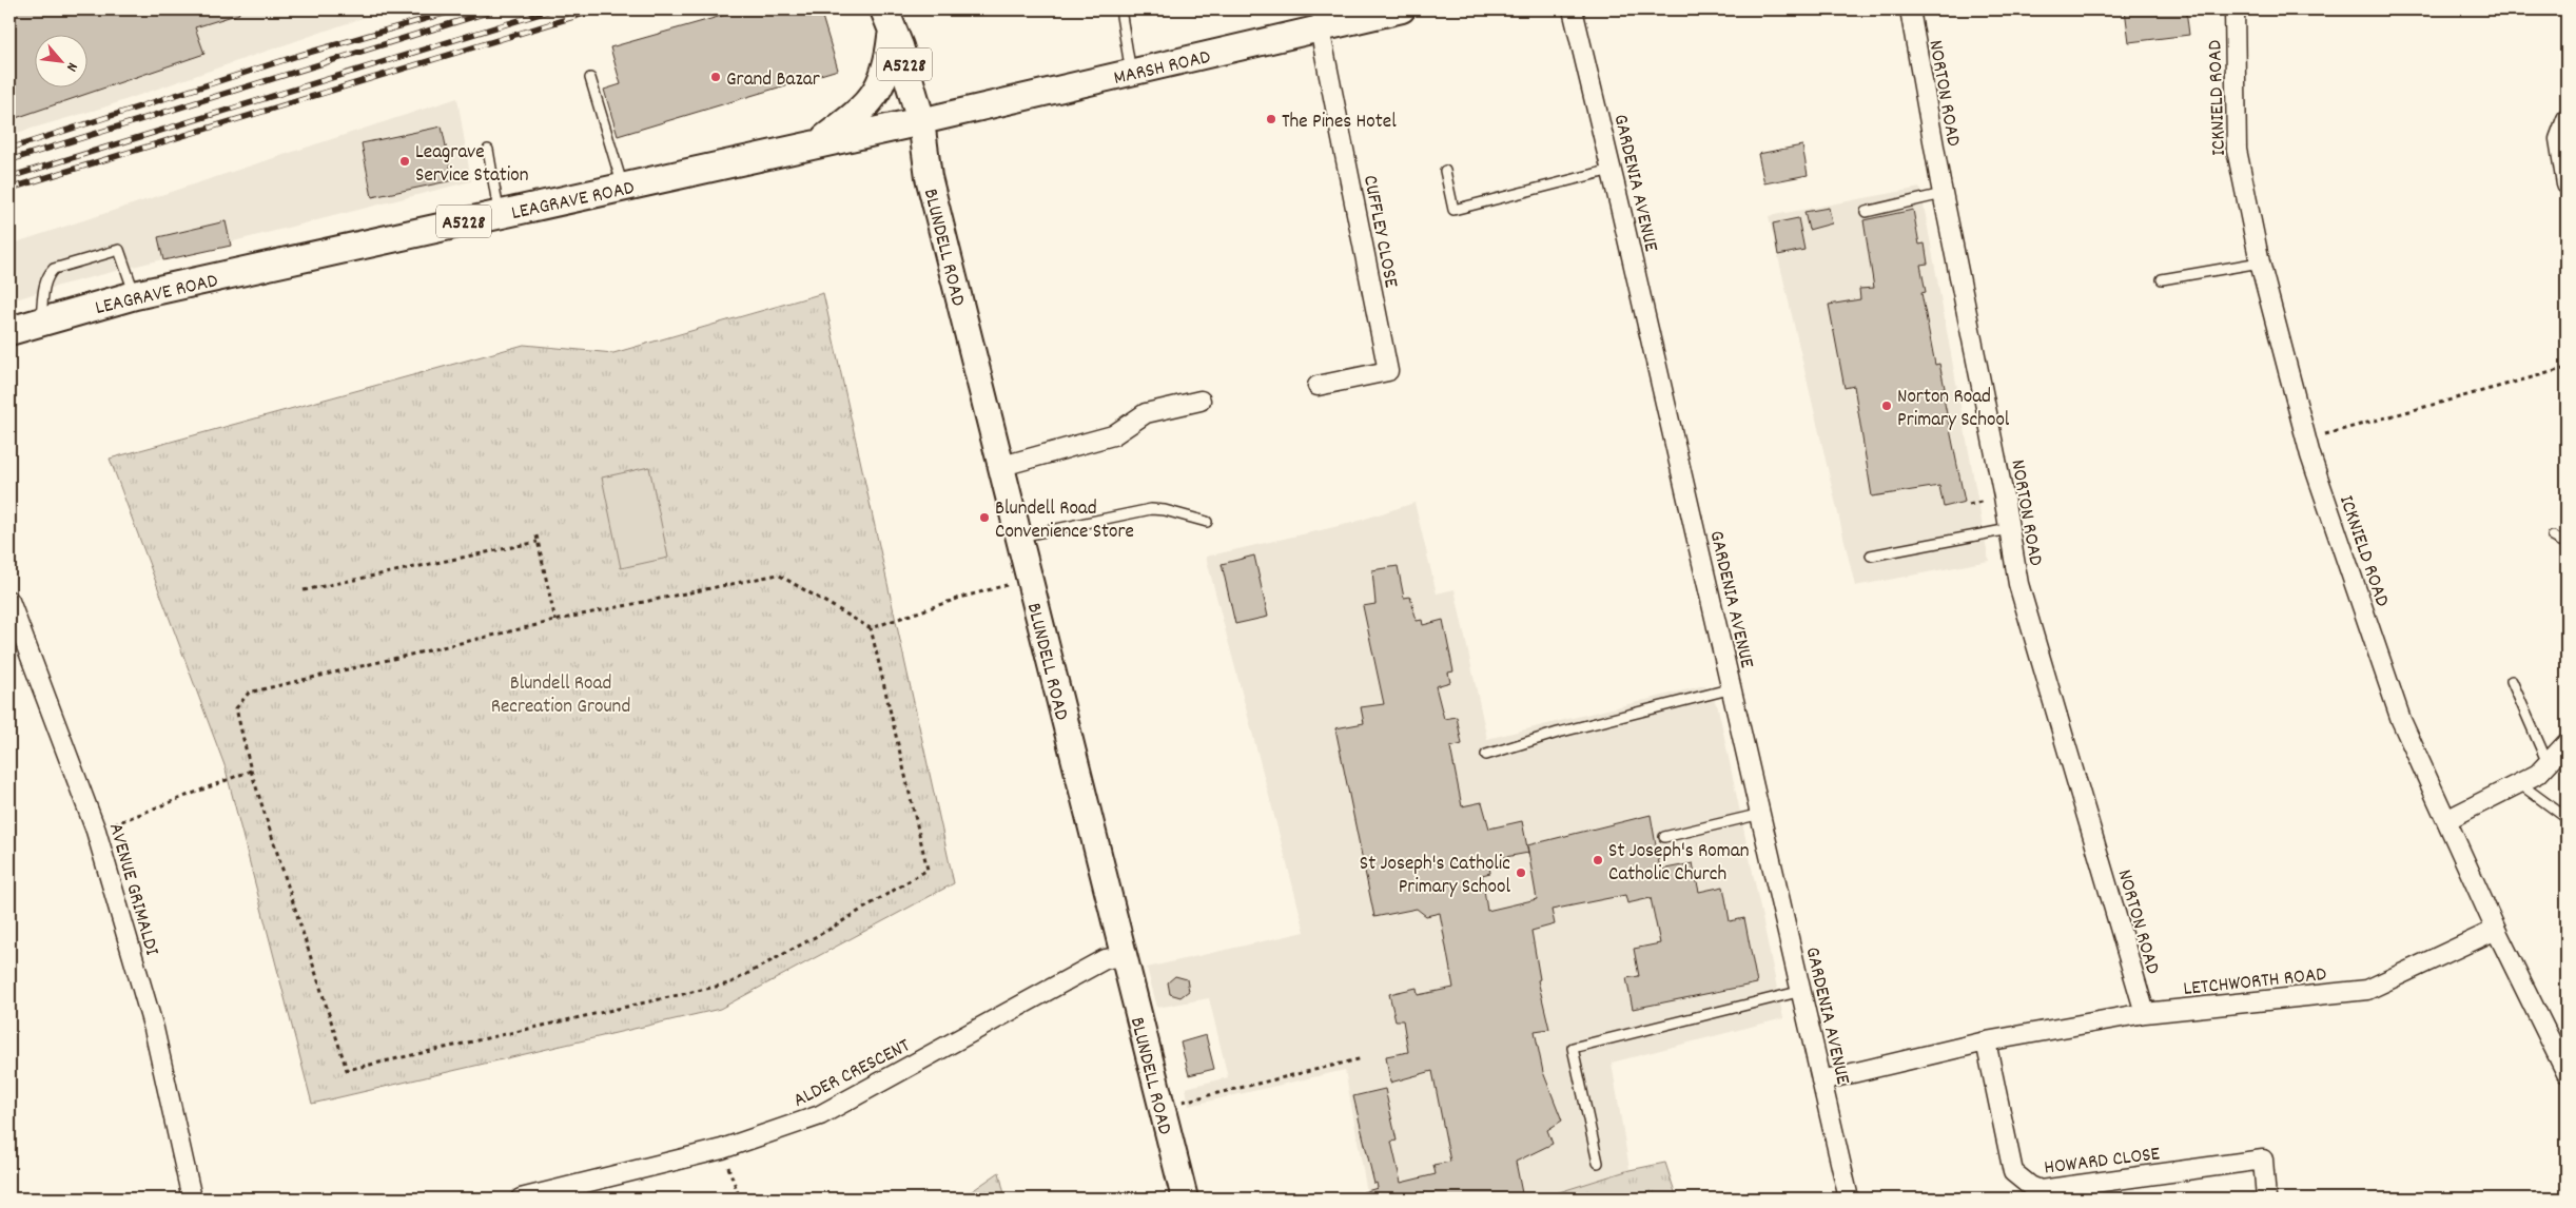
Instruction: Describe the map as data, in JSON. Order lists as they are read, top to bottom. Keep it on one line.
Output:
{"streets":{"main road":["A5228","LEAGRAVE ROAD"],"street":["MARSH ROAD","NORTON ROAD","ICKNIELD ROAD","GARDENIA AVENUE","CUFFLEY CLOSE","BLUNDELL ROAD","AVENUE GRIMALDI","LETCHWORTH ROAD","ALDER CRESCENT","HOWARD CLOSE"]},"crossings":[["A5228","MARSH ROAD"],["A5228","LEAGRAVE ROAD"],["A5228","BLUNDELL ROAD"],["MARSH ROAD","LEAGRAVE ROAD"],["MARSH ROAD","CUFFLEY CLOSE"],["MARSH ROAD","BLUNDELL ROAD"],["NORTON ROAD","LETCHWORTH ROAD"],["ICKNIELD ROAD","LETCHWORTH ROAD"],["GARDENIA AVENUE","LETCHWORTH ROAD"],["LEAGRAVE ROAD","BLUNDELL ROAD"],["BLUNDELL ROAD","ALDER CRESCENT"],["LETCHWORTH ROAD","HOWARD CLOSE"]],"parks":["Blundell Road Recreation Ground"],"places":["Grand Bazar","The Pines Hotel","Leagrave Service Station","Norton Road Primary School","Blundell Road Convenience Store","St Joseph's Roman Catholic Church","St Joseph's Catholic Primary School"],"north":"bottom right"}
